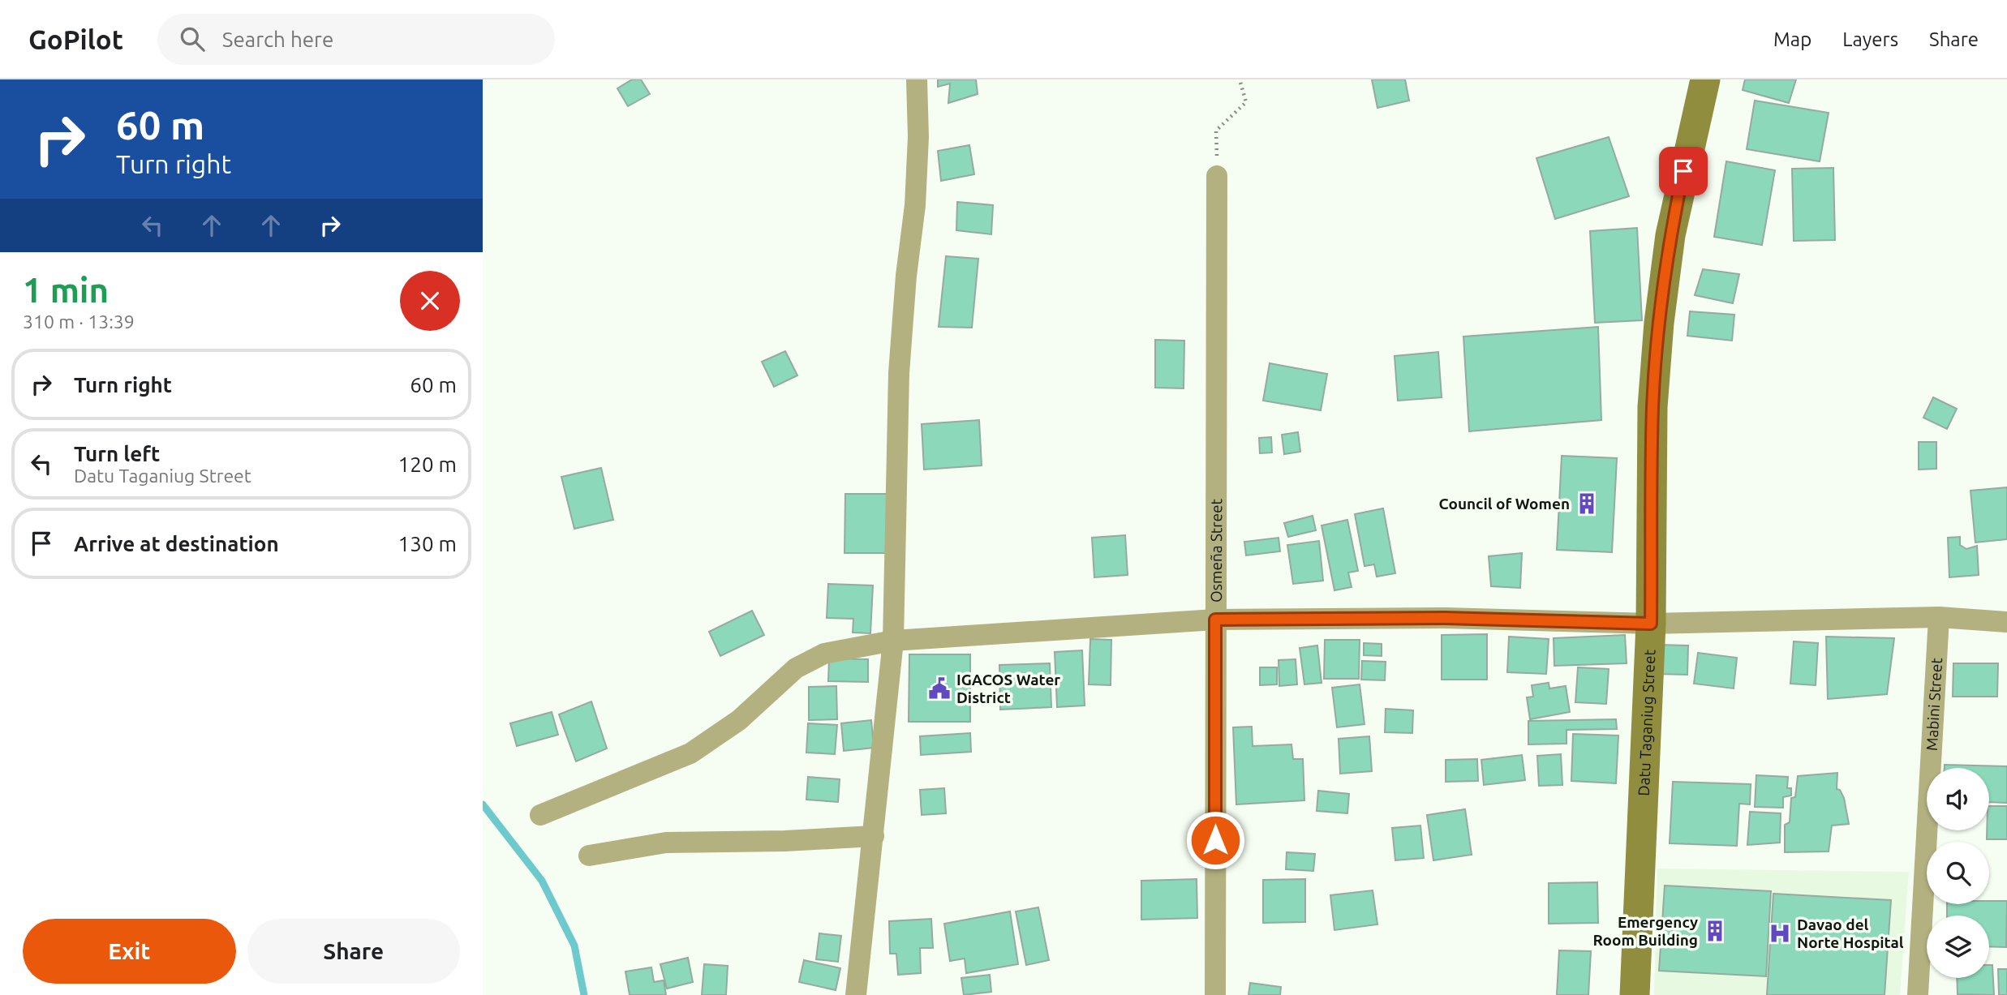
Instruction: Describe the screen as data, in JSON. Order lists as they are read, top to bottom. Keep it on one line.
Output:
{"streets":{"main road":["Datu Taganiug Street"],"street":["Osmeña Street","Mabini Street"]},"places":{"building":["Council of Women","Emergency Room Building"],"public building":["IGACOS Water District"],"hospital":["Davao del Norte Hospital"]},"page":{"header":"GoPilot","search":"Search here","nav":["Map","Layers","Share"],"turn":["60 m","Turn right"],"heading":["1 min","310 m · 13:39"],"list":[{"name":"Turn right","value":"60 m"},{"name":"Turn left","note":"Datu Taganiug Street","value":"120 m"},{"name":"Arrive at destination","value":"130 m"}],"buttons":["Exit","Share"]}}
